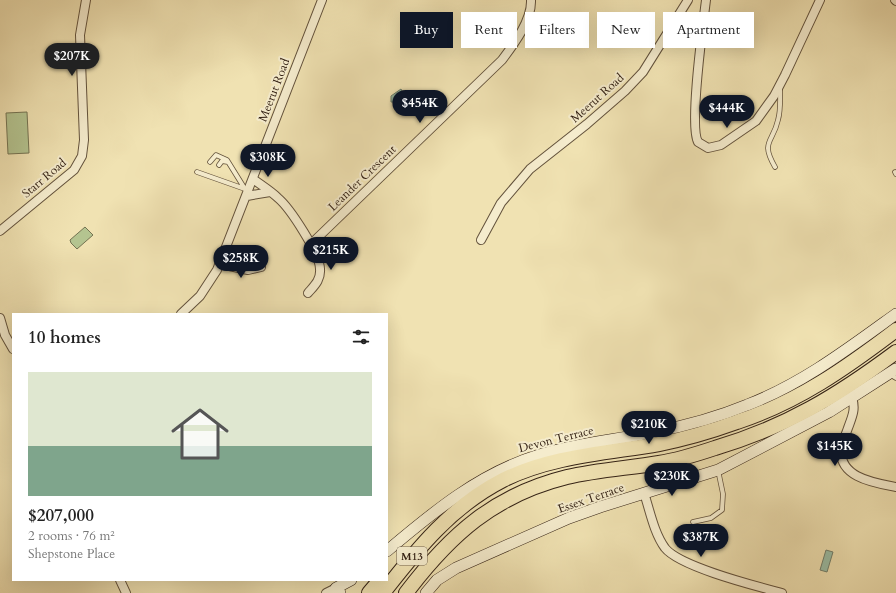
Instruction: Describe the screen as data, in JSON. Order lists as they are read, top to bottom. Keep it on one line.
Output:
{"streets":{"highway":["M13"],"street":["Meerut Road","Starr Road","Leander Crescent","Devon Terrace","Essex Terrace"]},"page":{"chip":["Buy","Rent","Filters","New","Apartment"],"price":["$207K","$454K","$444K","$308K","$215K","$258K","$210K","$145K","$230K","$387K"],"heading":"10 homes","list":[{"name":"$207,000","note":"2 rooms · 76 m² · Shepstone Place"}]}}
